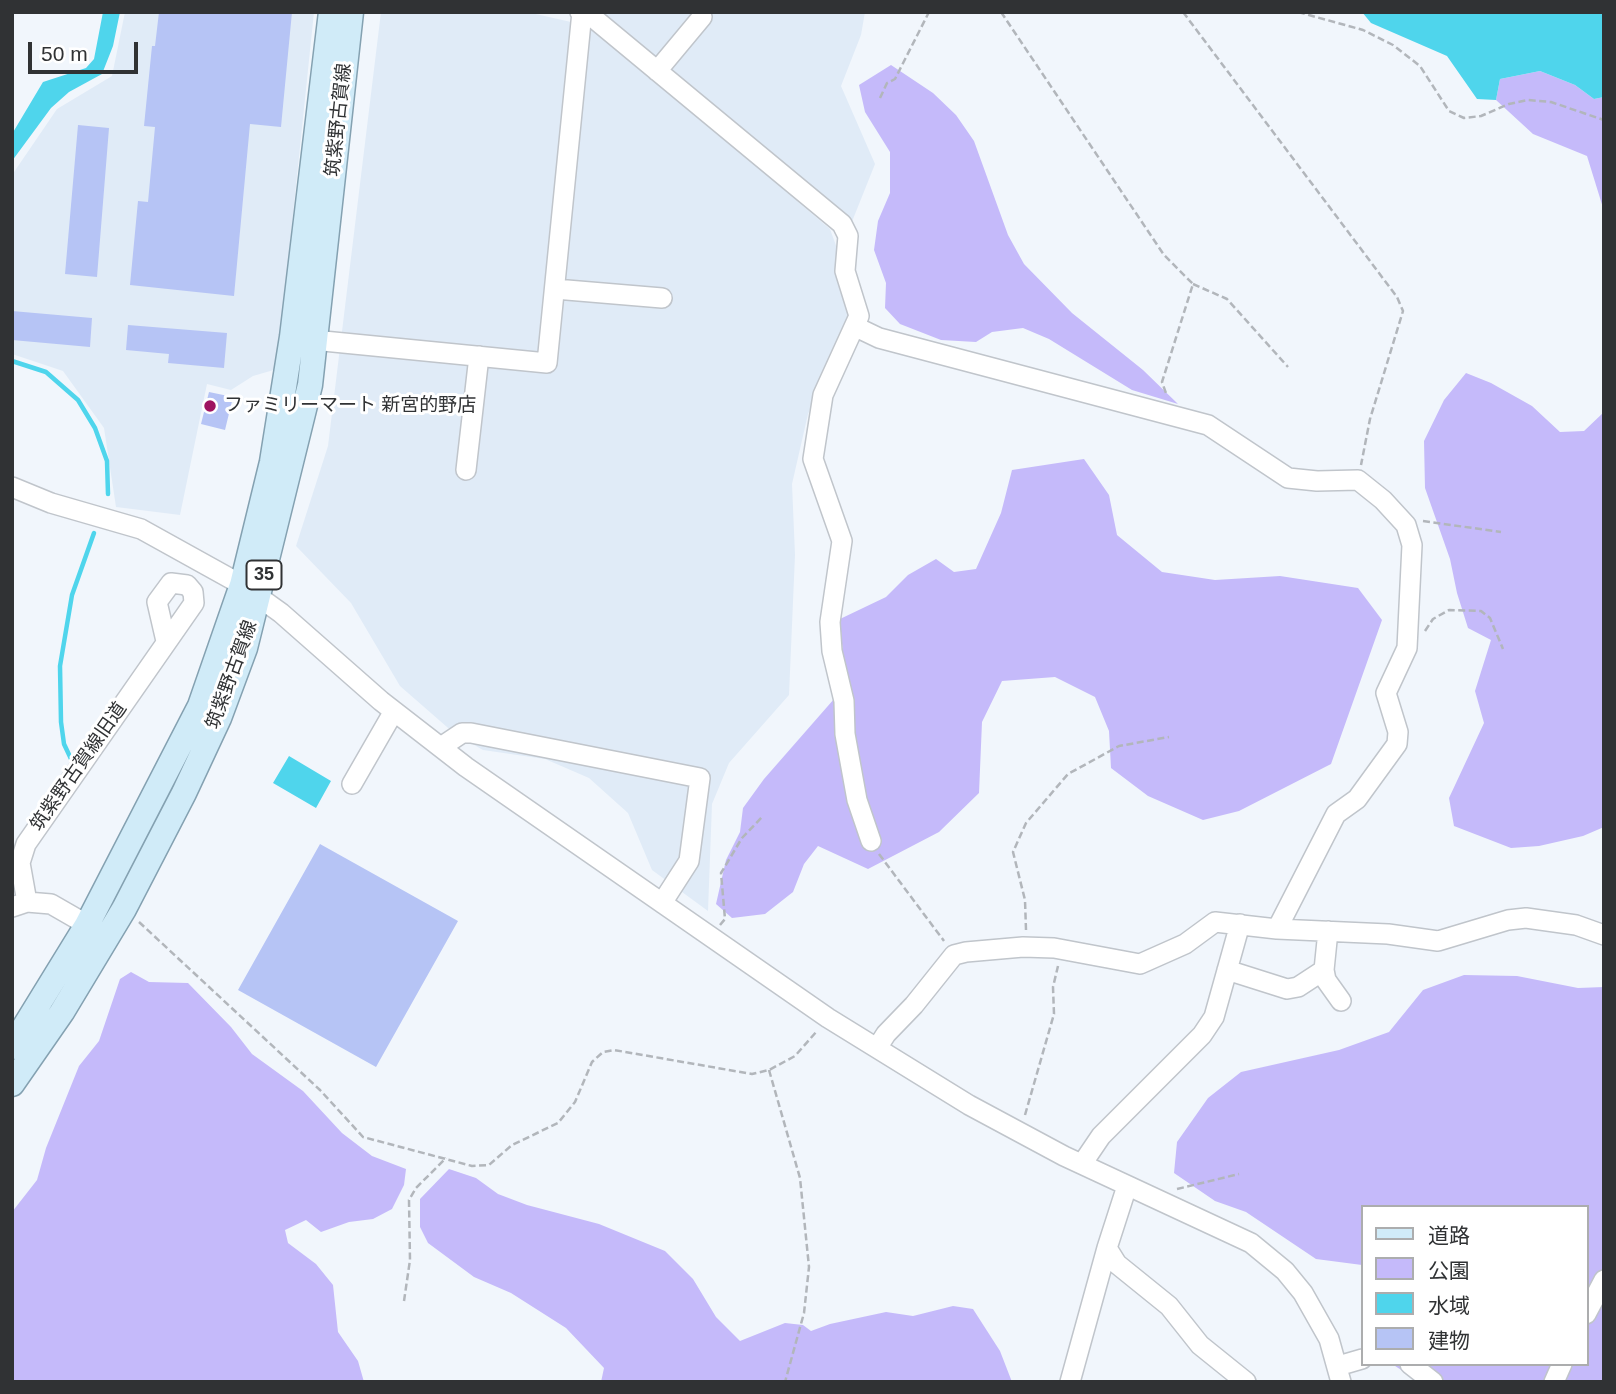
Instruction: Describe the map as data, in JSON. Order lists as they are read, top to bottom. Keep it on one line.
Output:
{"streets":{"main road":["筑紫野古賀線","35"],"street":["筑紫野古賀線旧道"]},"crossings":[["筑紫野古賀線","筑紫野古賀線旧道"]],"places":["ファミリーマート 新宮的野店"],"legend":["道路","公園","水域","建物"],"scale_bar":"50 m"}
